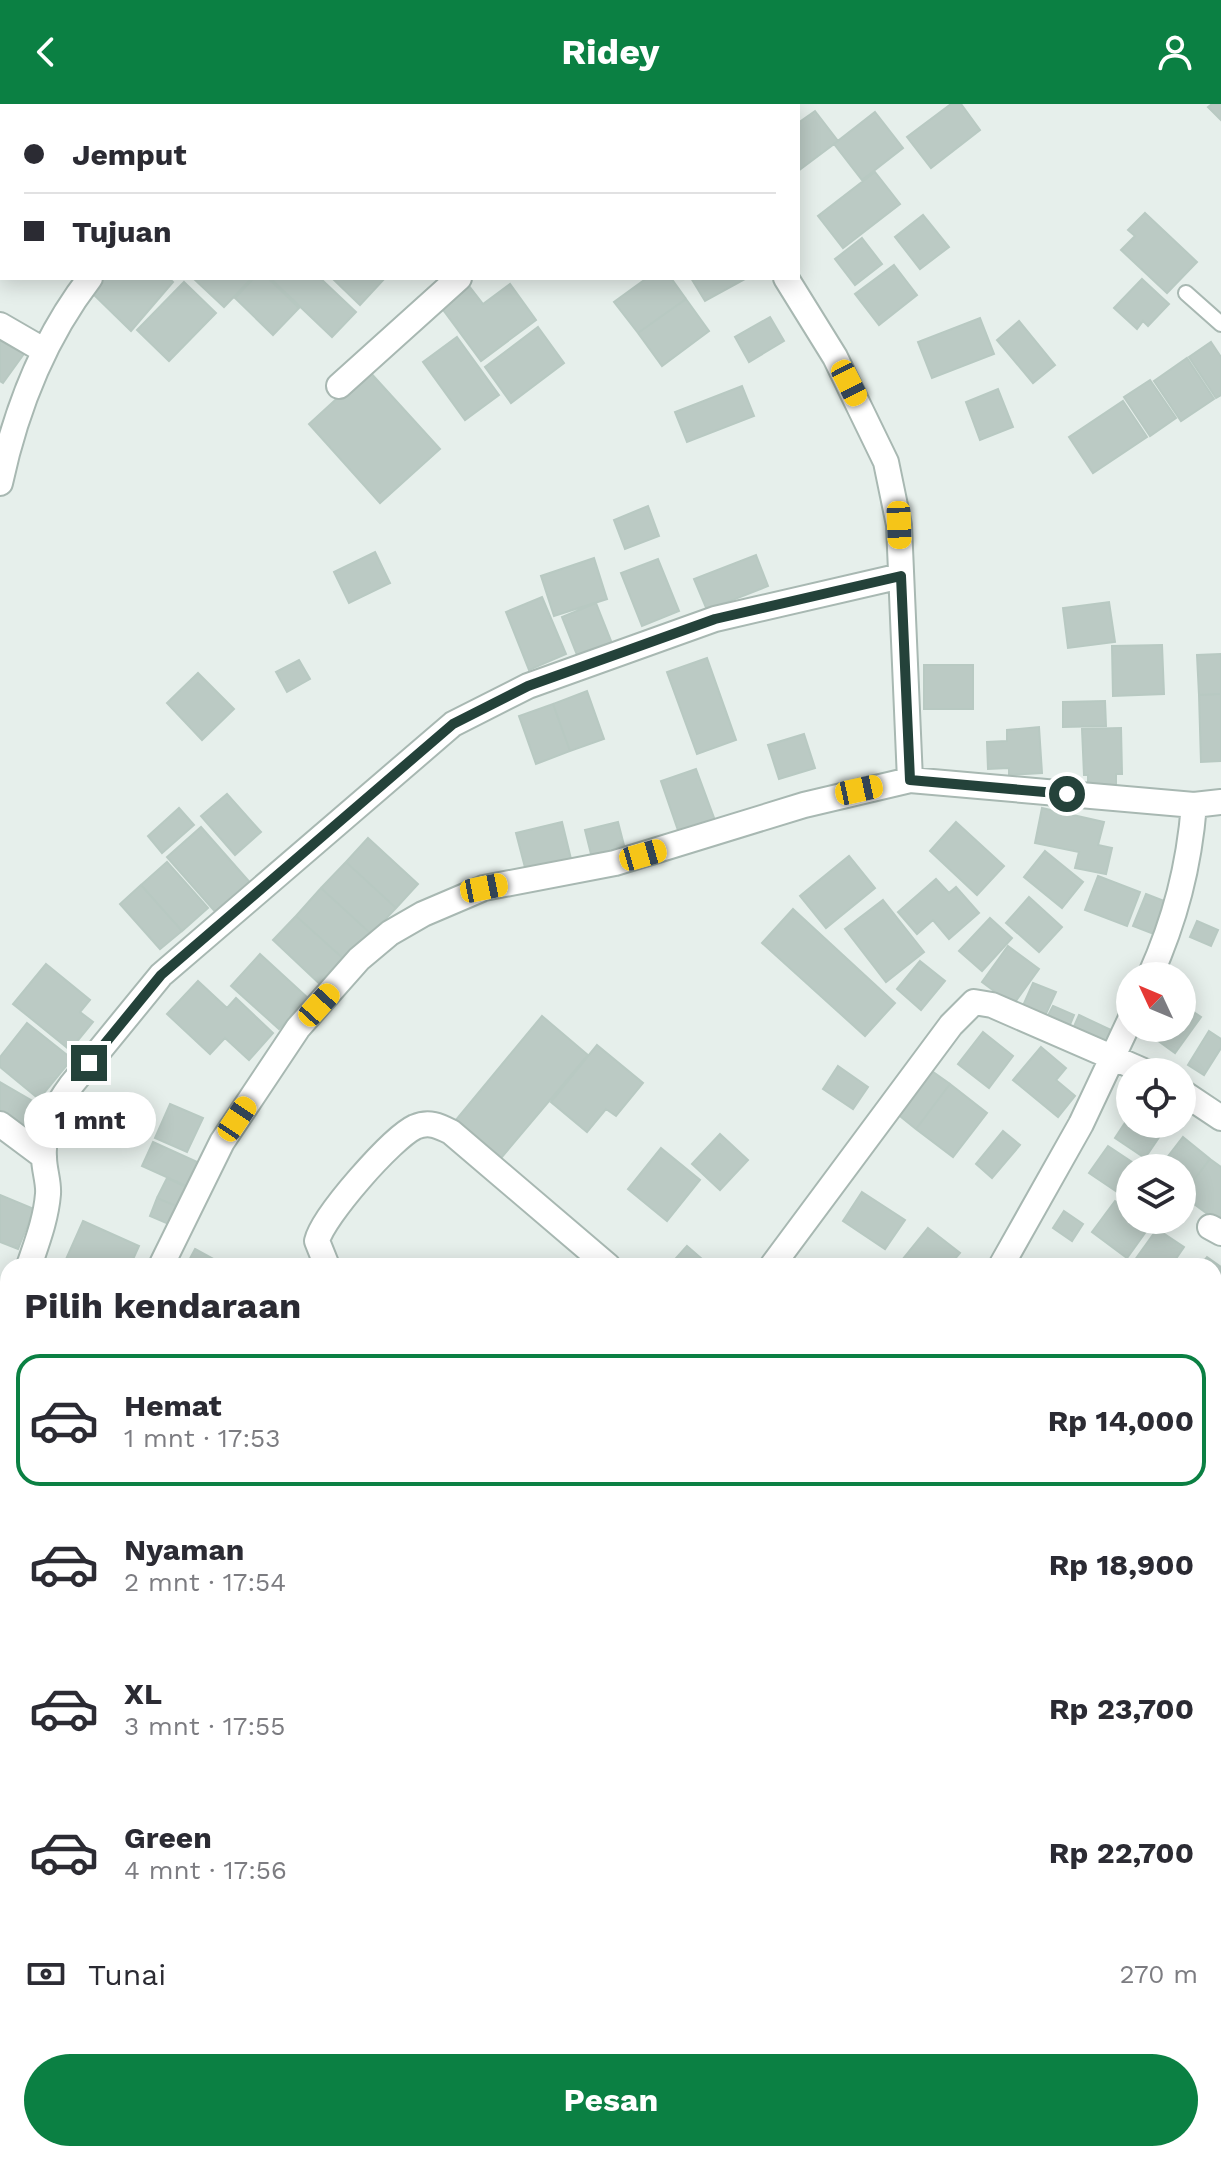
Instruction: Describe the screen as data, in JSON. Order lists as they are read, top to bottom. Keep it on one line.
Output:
{"north":"top left","page":{"header":"Ridey","banner":["Jemput","Tujuan"],"bubble":"1 mnt","heading":"Pilih kendaraan","list":[{"name":"Hemat","note":"1 mnt · 17:53","value":"Rp 14,000"},{"name":"Nyaman","note":"2 mnt · 17:54","value":"Rp 18,900"},{"name":"XL","note":"3 mnt · 17:55","value":"Rp 23,700"},{"name":"Green","note":"4 mnt · 17:56","value":"Rp 22,700"}],"pay":["Tunai","270 m"],"buttons":"Pesan"}}
